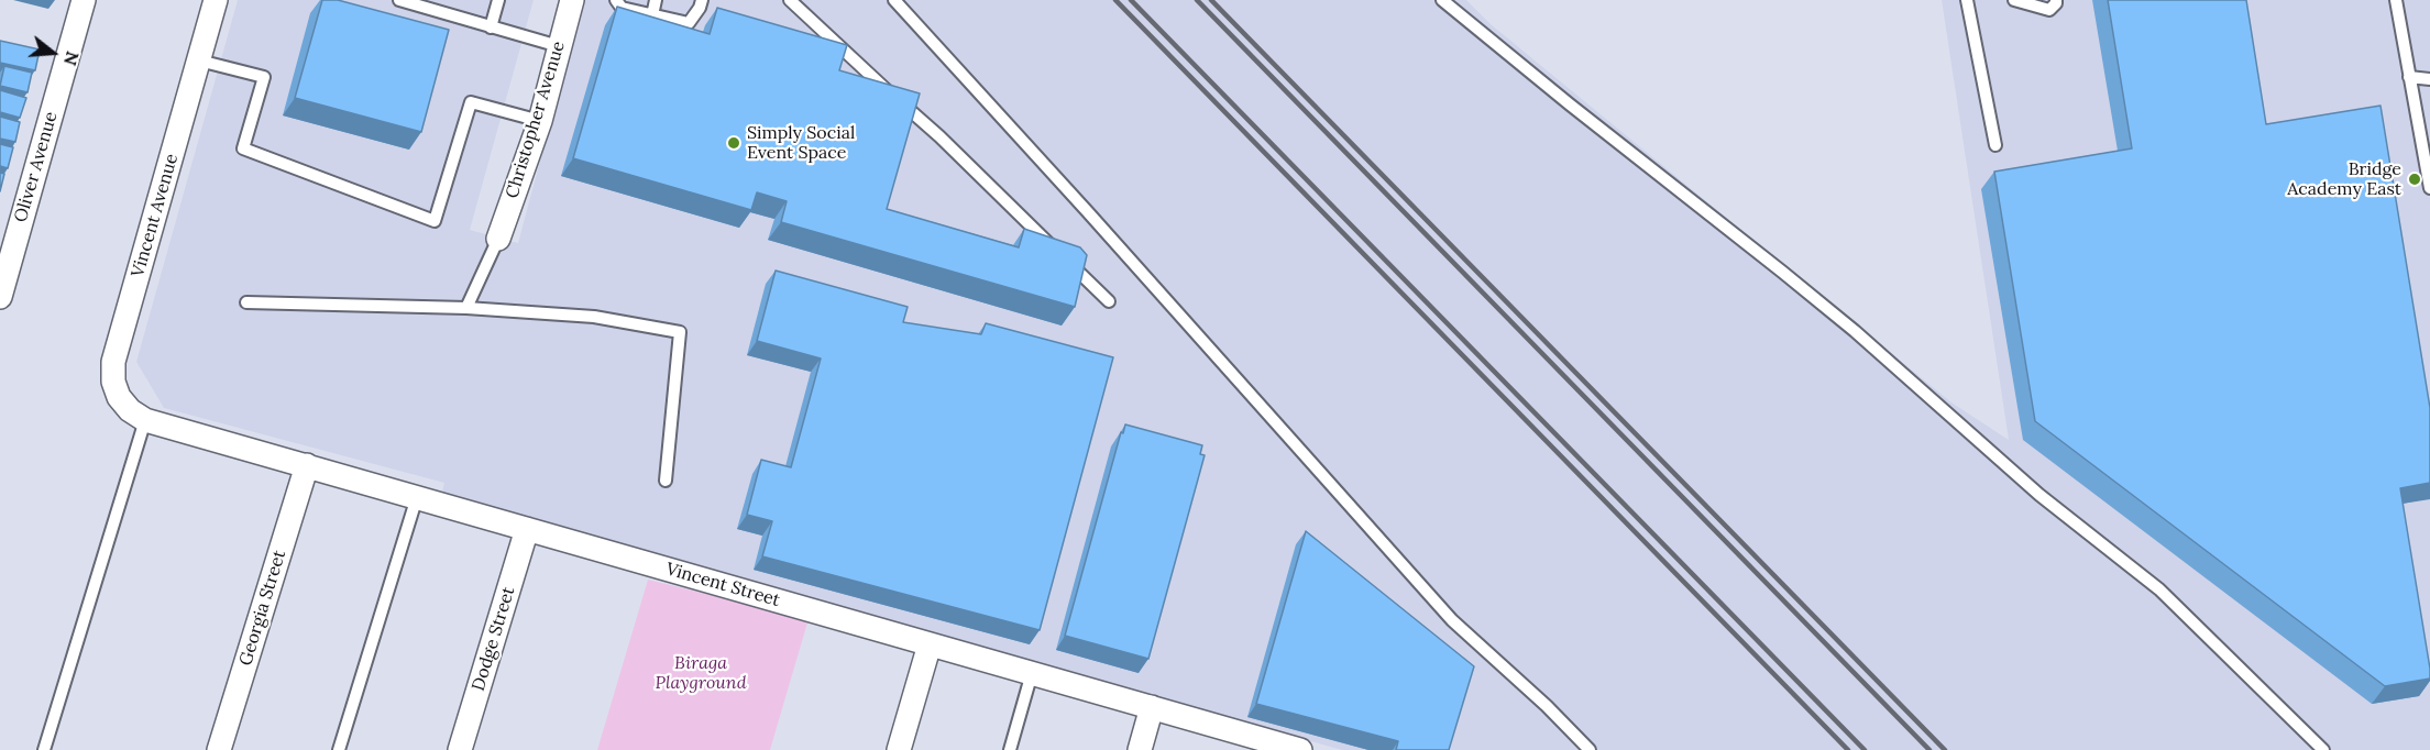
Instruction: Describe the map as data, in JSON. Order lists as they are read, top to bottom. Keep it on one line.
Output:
{"streets":{"street":["Christopher Avenue","Oliver Avenue","Vincent Avenue","Vincent Street","Georgia Street","Dodge Street"]},"crossings":[["Vincent Avenue","Vincent Street"],["Vincent Street","Georgia Street"],["Vincent Street","Dodge Street"]],"parks":["Biraga Playground"],"places":["Simply Social Event Space","Bridge Academy East"],"north":"right"}
